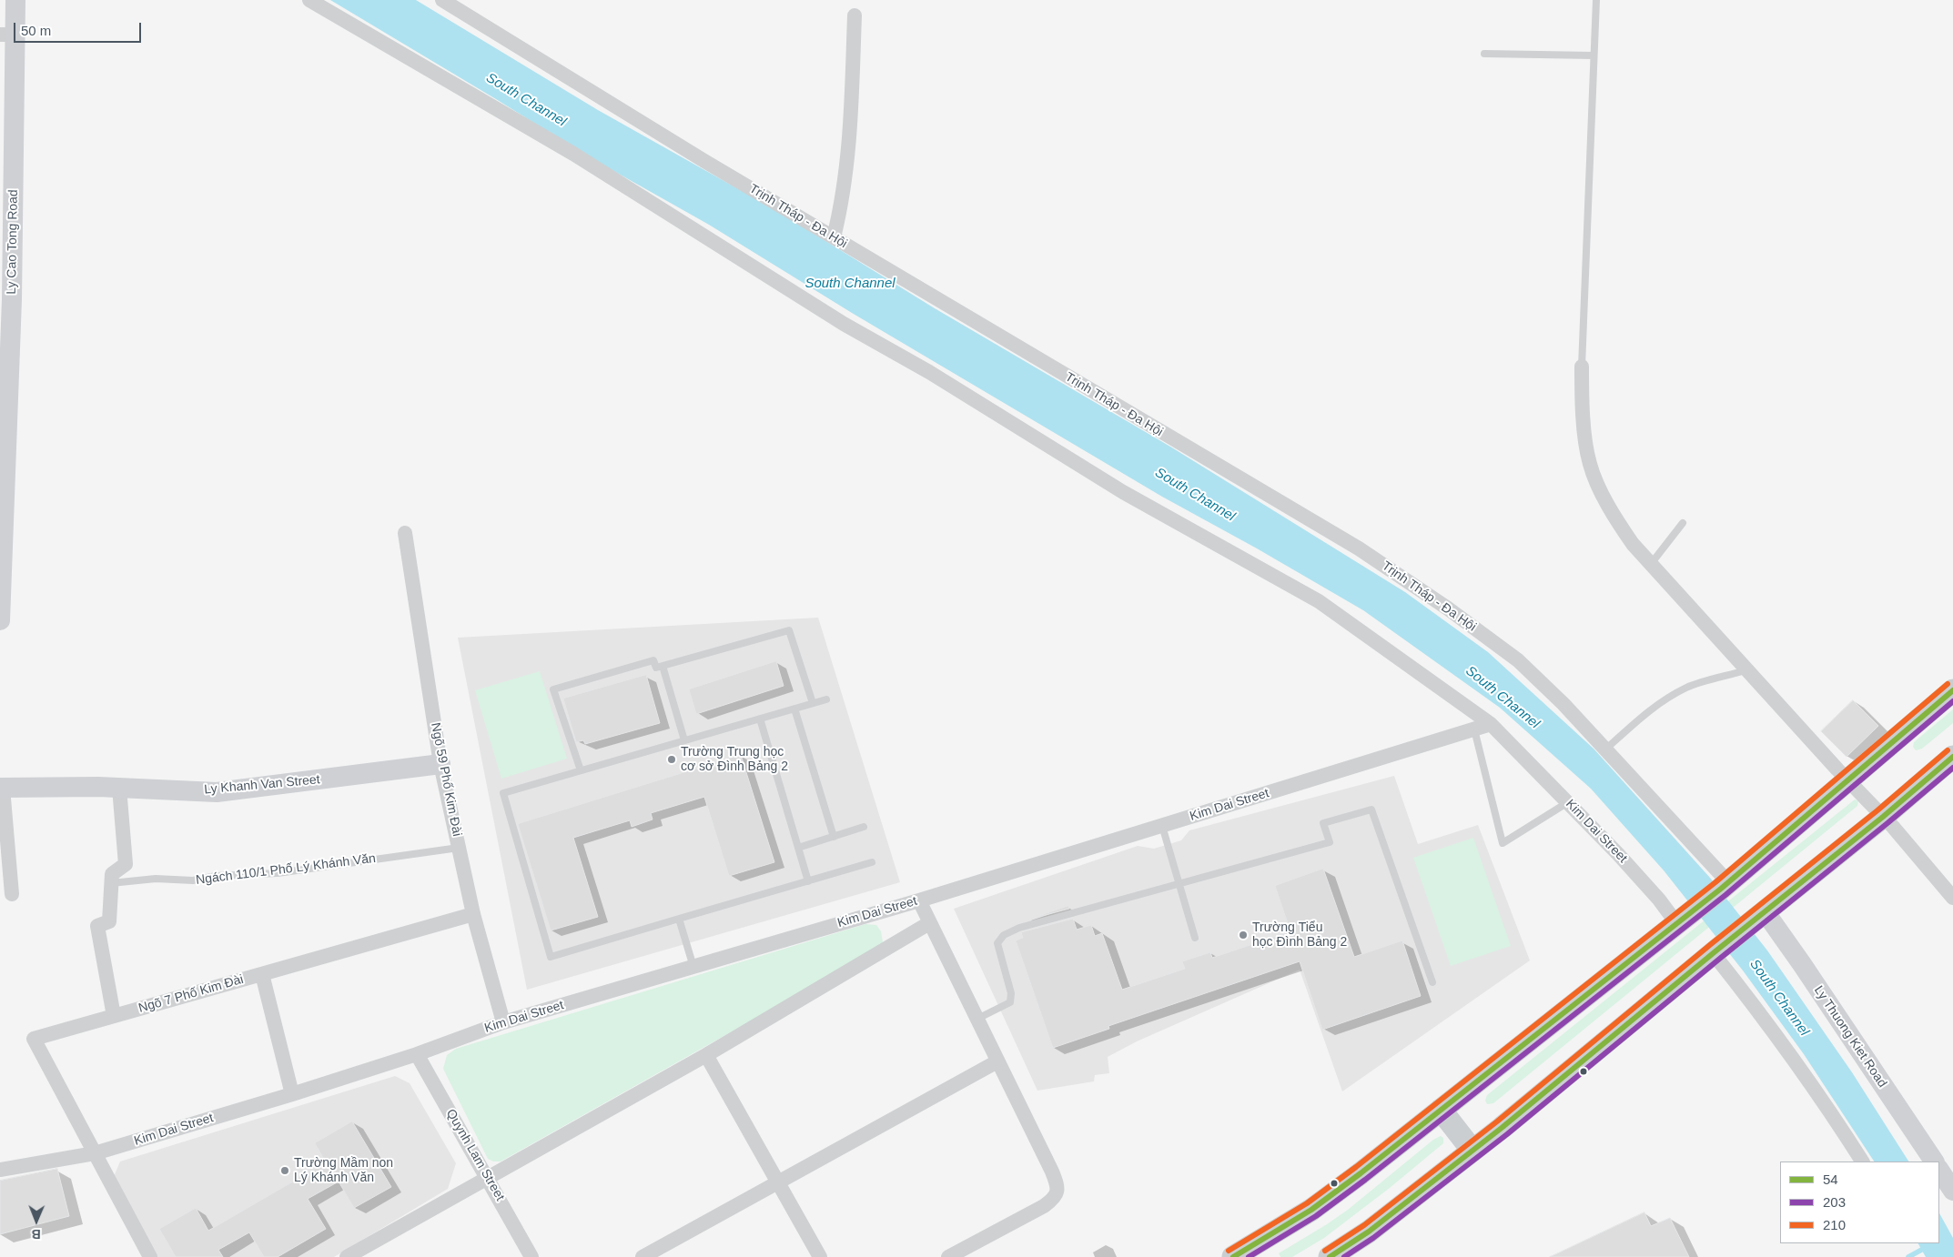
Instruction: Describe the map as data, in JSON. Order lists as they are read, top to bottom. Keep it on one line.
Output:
{"streets":{"main road":["Ly Cao Tong Road","Ly Khanh Van Street","Ly Thuong Kiet Road"],"street":["Trịnh Tháp - Đa Hội","Ngõ 59 Phố Kim Đài","Kim Dai Street","Ngõ 7 Phố Kim Đài","Quynh Lam Street"],"lane":["Ngách 110/1 Phố Lý Khánh Văn"]},"crossings":[["Ngõ 59 Phố Kim Đài","Ly Khanh Van Street"],["Ngõ 59 Phố Kim Đài","Kim Dai Street"],["Ngõ 59 Phố Kim Đài","Ngách 110/1 Phố Lý Khánh Văn"],["Ngõ 59 Phố Kim Đài","Ngõ 7 Phố Kim Đài"],["Kim Dai Street","Ngõ 7 Phố Kim Đài"],["Kim Dai Street","Quynh Lam Street"]],"water":["South Channel"],"places":["Trường Trung học cơ sở Đình Bảng 2","Trường Tiểu học Đình Bảng 2","Trường Mầm non Lý Khánh Văn"],"lines":["transit line 210","transit line 54","transit line 203"],"legend":["54","203","210"],"scale_bar":"50 m","north":"bottom"}
